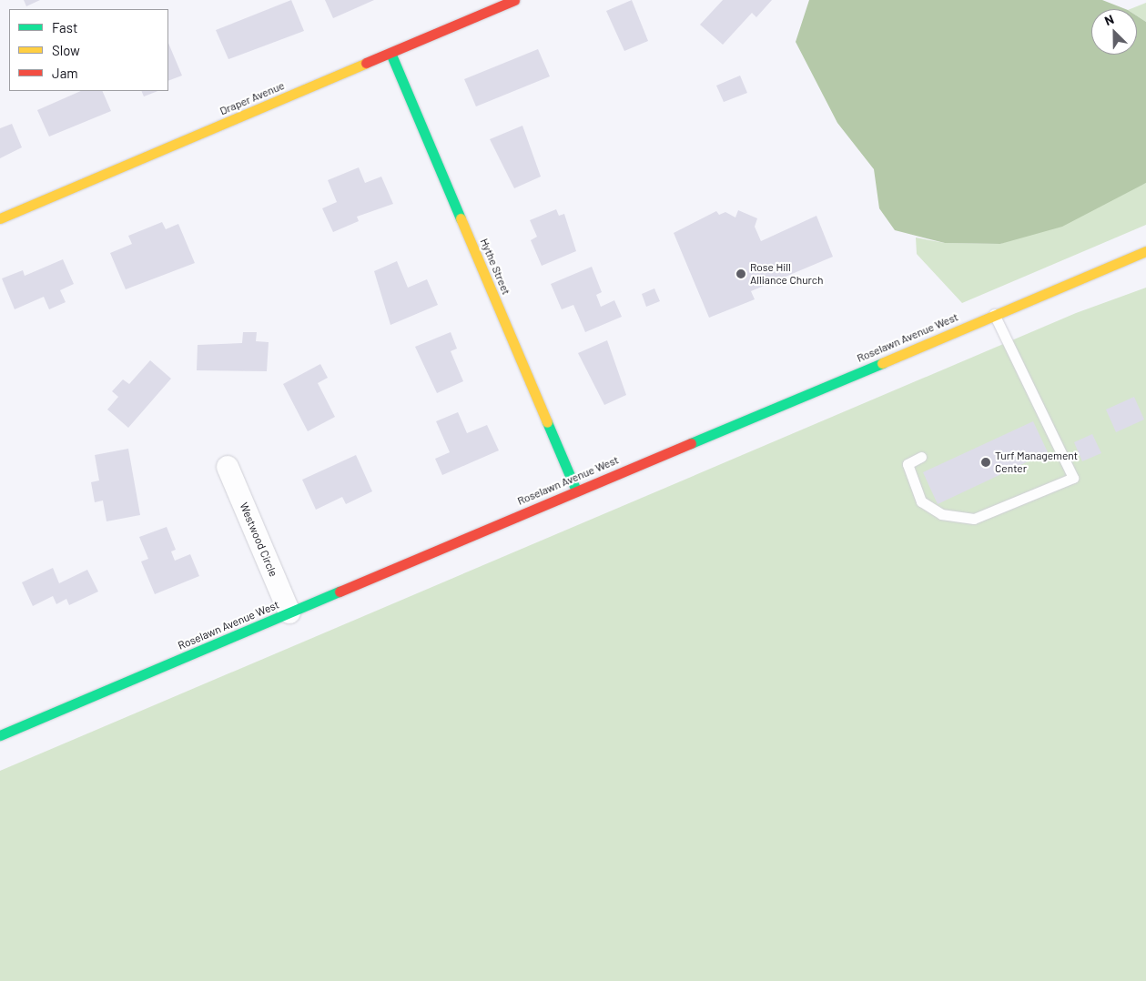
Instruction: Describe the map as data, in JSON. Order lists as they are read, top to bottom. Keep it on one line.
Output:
{"streets":{"street":["Draper Avenue","Hythe Street","Roselawn Avenue West","Westwood Circle"]},"crossings":[["Draper Avenue","Hythe Street"],["Hythe Street","Roselawn Avenue West"],["Roselawn Avenue West","Westwood Circle"]],"places":["Rose Hill Alliance Church","Turf Management Center"],"legend":["Fast","Slow","Jam"],"north":"top left"}
